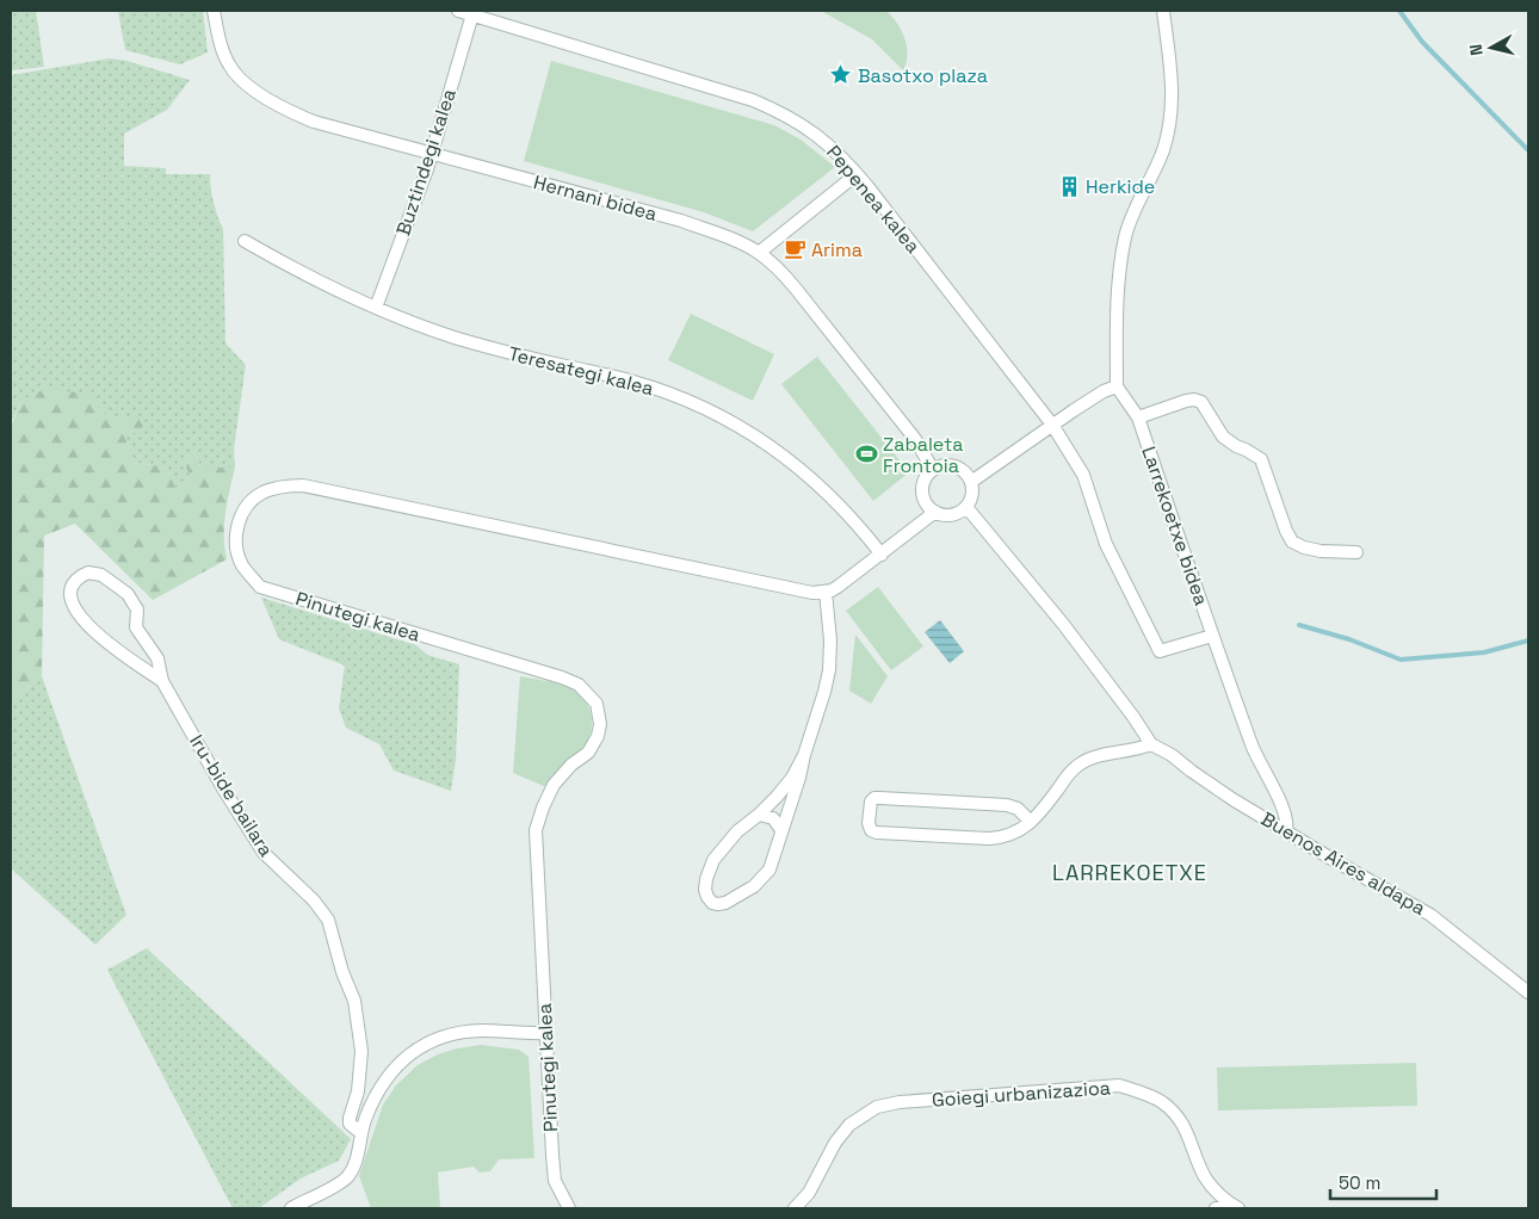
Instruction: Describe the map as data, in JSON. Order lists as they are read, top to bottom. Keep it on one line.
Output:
{"streets":{"street":["Buztindegi kalea","Hernani bidea","Pepenea kalea","Teresategi kalea","Larrekoetxe bidea","Pinutegi kalea","Iru-bide bailara","Buenos Aires aldapa","Goiegi urbanizazioa"]},"crossings":[["Buztindegi kalea","Hernani bidea"],["Buztindegi kalea","Pepenea kalea"],["Buztindegi kalea","Teresategi kalea"],["Hernani bidea","Buenos Aires aldapa"],["Pepenea kalea","Larrekoetxe bidea"],["Larrekoetxe bidea","Buenos Aires aldapa"]],"districts":["LARREKOETXE"],"places":{"place":["Basotxo plaza"],"building":["Herkide"],"cafe":["Arima"],"sports":["Zabaleta Frontoia"]},"scale_bar":"50 m","north":"left"}
